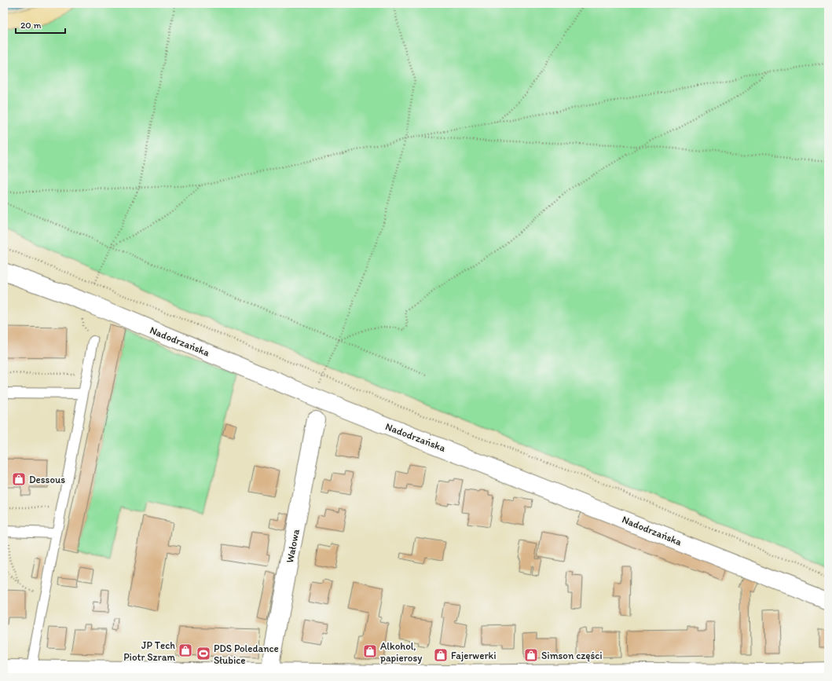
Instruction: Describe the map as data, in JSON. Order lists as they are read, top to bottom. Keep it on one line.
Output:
{"streets":{"street":["Nadodrzańska","Wałowa"]},"places":{"shop":["Dessous","JP Tech Piotr Szram","Alkohol, papierosy","Fajerwerki","Simson części"],"sports":["PDS Poledance Słubice"]},"scale_bar":"20 m"}
